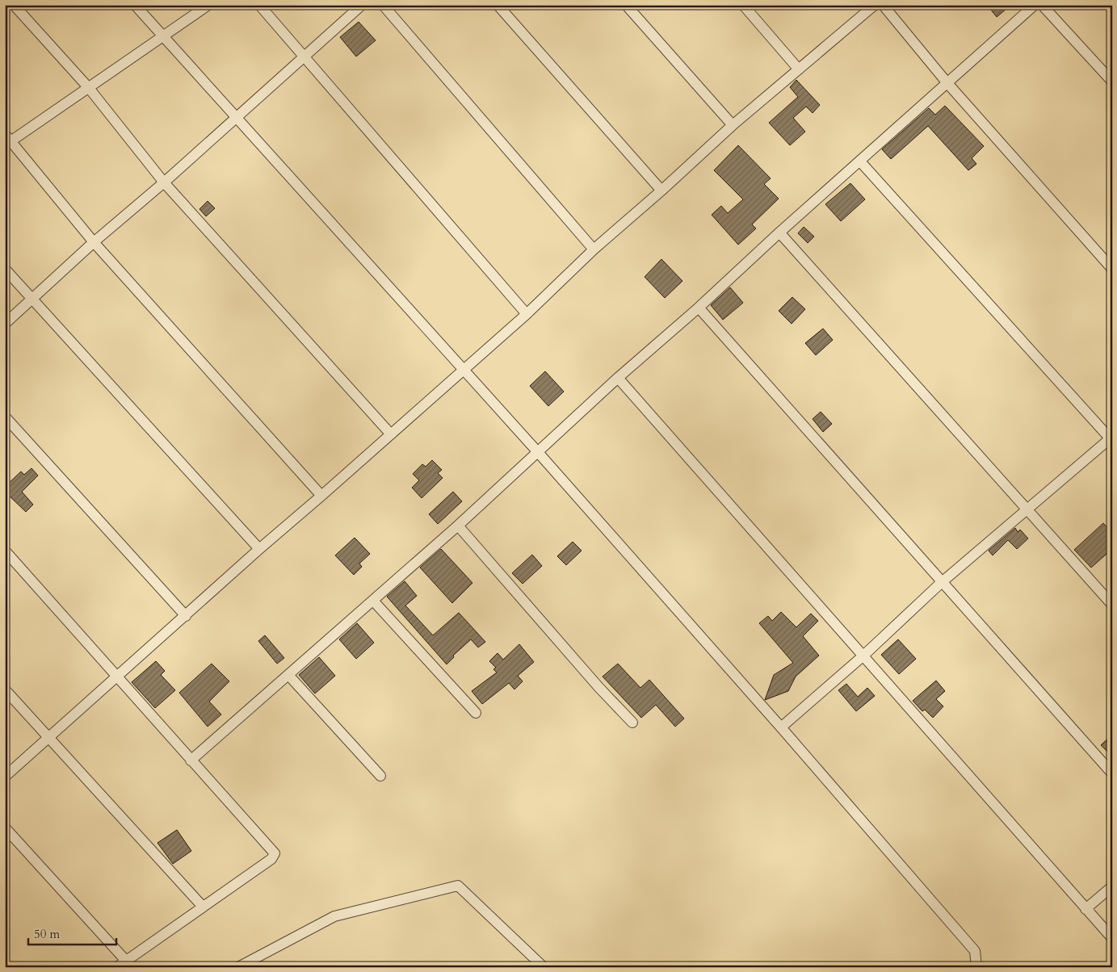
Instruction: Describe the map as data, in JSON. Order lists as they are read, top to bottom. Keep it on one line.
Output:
{"scale_bar":"50 m"}
